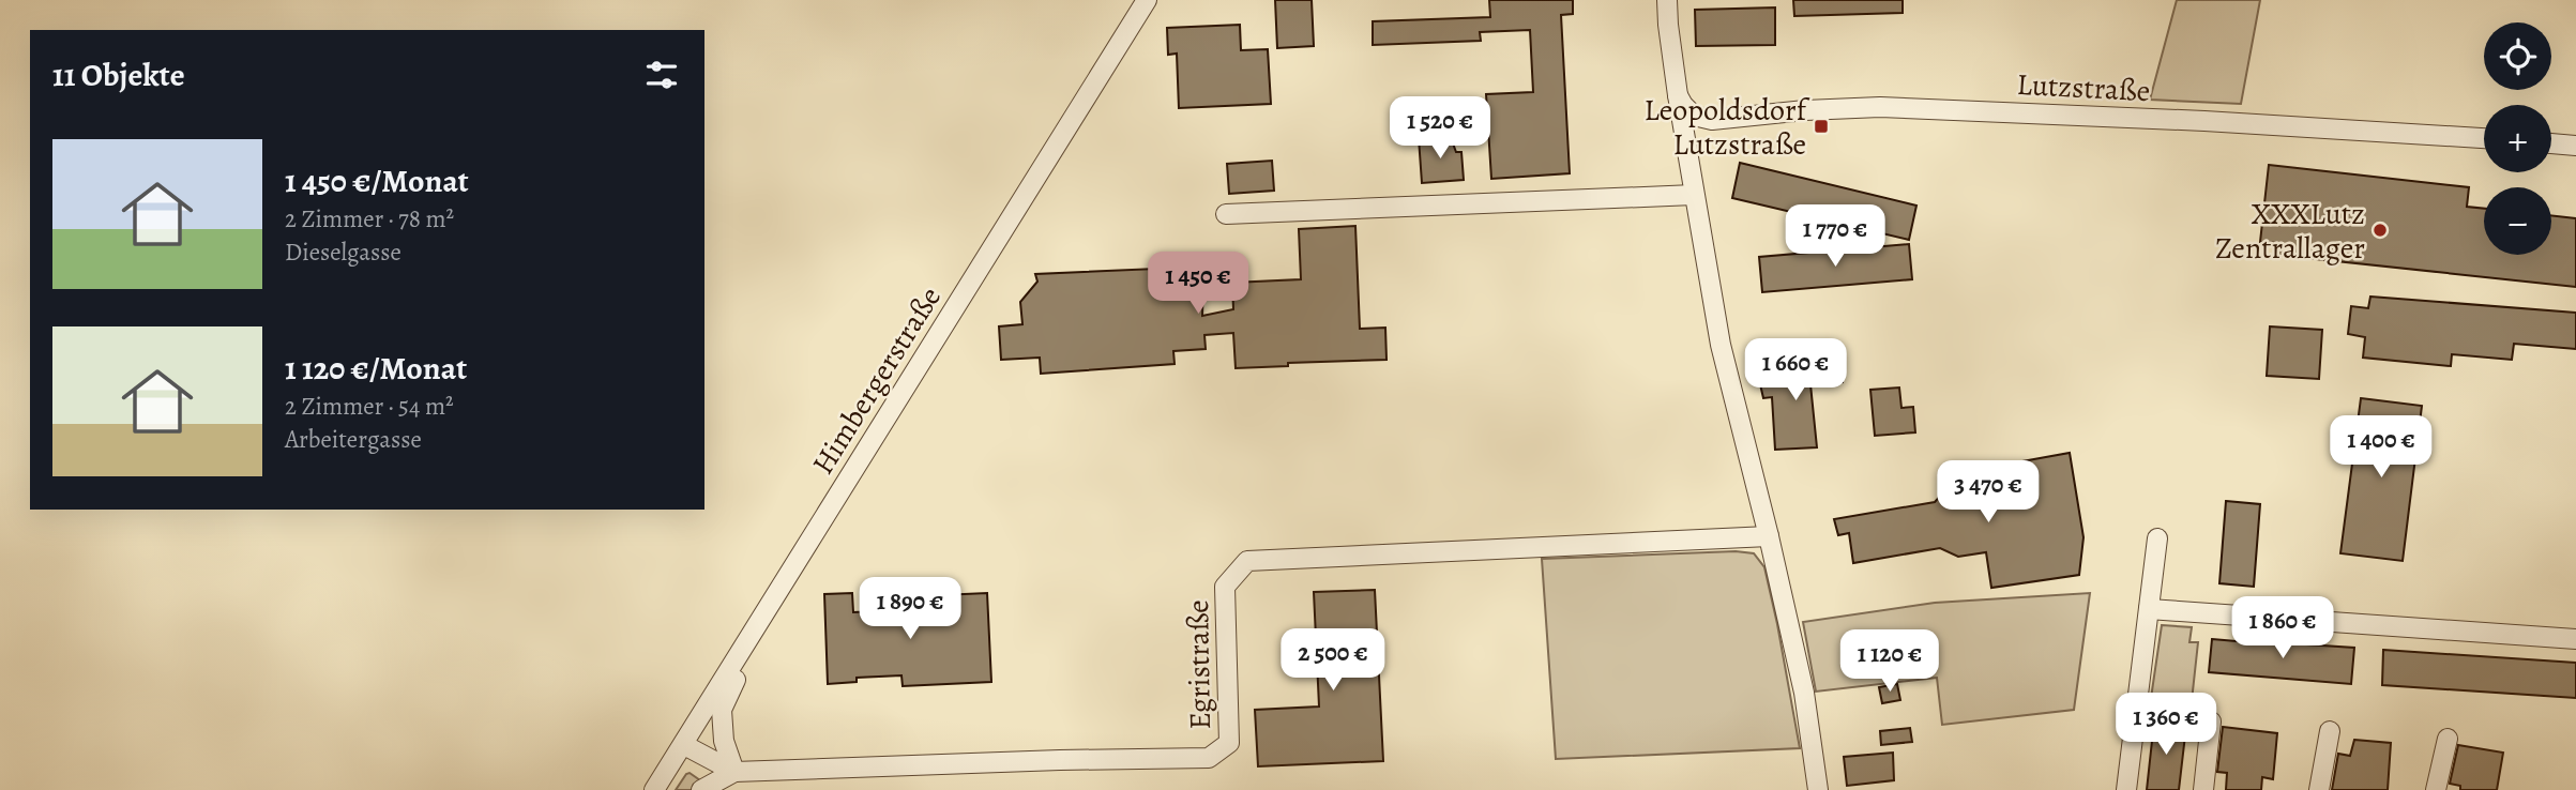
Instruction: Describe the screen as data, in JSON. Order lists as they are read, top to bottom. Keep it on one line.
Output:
{"streets":{"street":["Lutzstraße","Himbergerstraße","Egristraße"]},"places":{"transit":["Leopoldsdorf Lutzstraße"],"other":["XXXLutz Zentrallager"]},"page":{"map_buttons":["+","−"],"heading":"11 Objekte","price":["1 520 €","1 770 €","1 450 €","1 660 €","1 400 €","3 470 €","1 890 €","1 860 €","2 500 €","1 120 €","1 360 €"],"list":[{"name":"1 450 €/Monat","note":"2 Zimmer · 78 m² · Dieselgasse"},{"name":"1 120 €/Monat","note":"2 Zimmer · 54 m² · Arbeitergasse"}]}}
